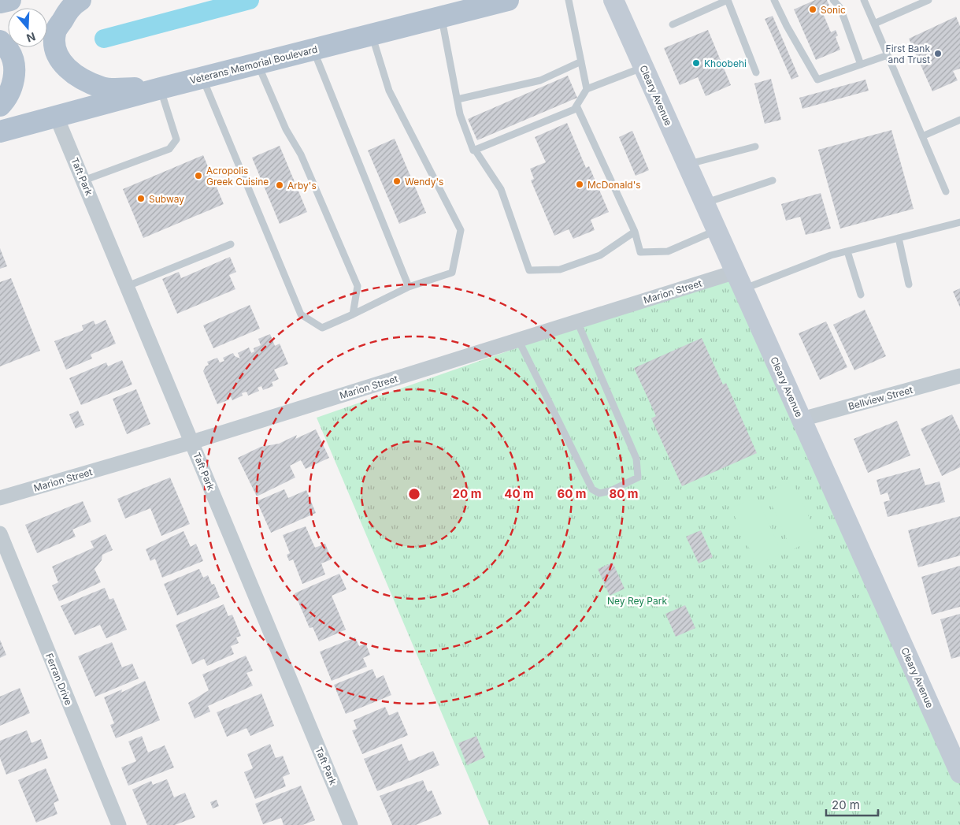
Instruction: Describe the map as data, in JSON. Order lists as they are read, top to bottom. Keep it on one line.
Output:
{"streets":{"main road":["Veterans Memorial Boulevard"],"street":["Cleary Avenue","Taft Park","Marion Street","Bellview Street","Ferran Drive"]},"crossings":[["Veterans Memorial Boulevard","Taft Park"],["Cleary Avenue","Marion Street"],["Cleary Avenue","Bellview Street"],["Taft Park","Marion Street"]],"parks":["Ney Rey Park"],"places":["Sonic","First Bank and Trust","Khoobehi","Acropolis Greek Cuisine","Wendy's","McDonald's","Arby's","Subway"],"scale_bar":"20 m","north":"bottom","rings":["20 m","40 m","60 m","80 m"]}
